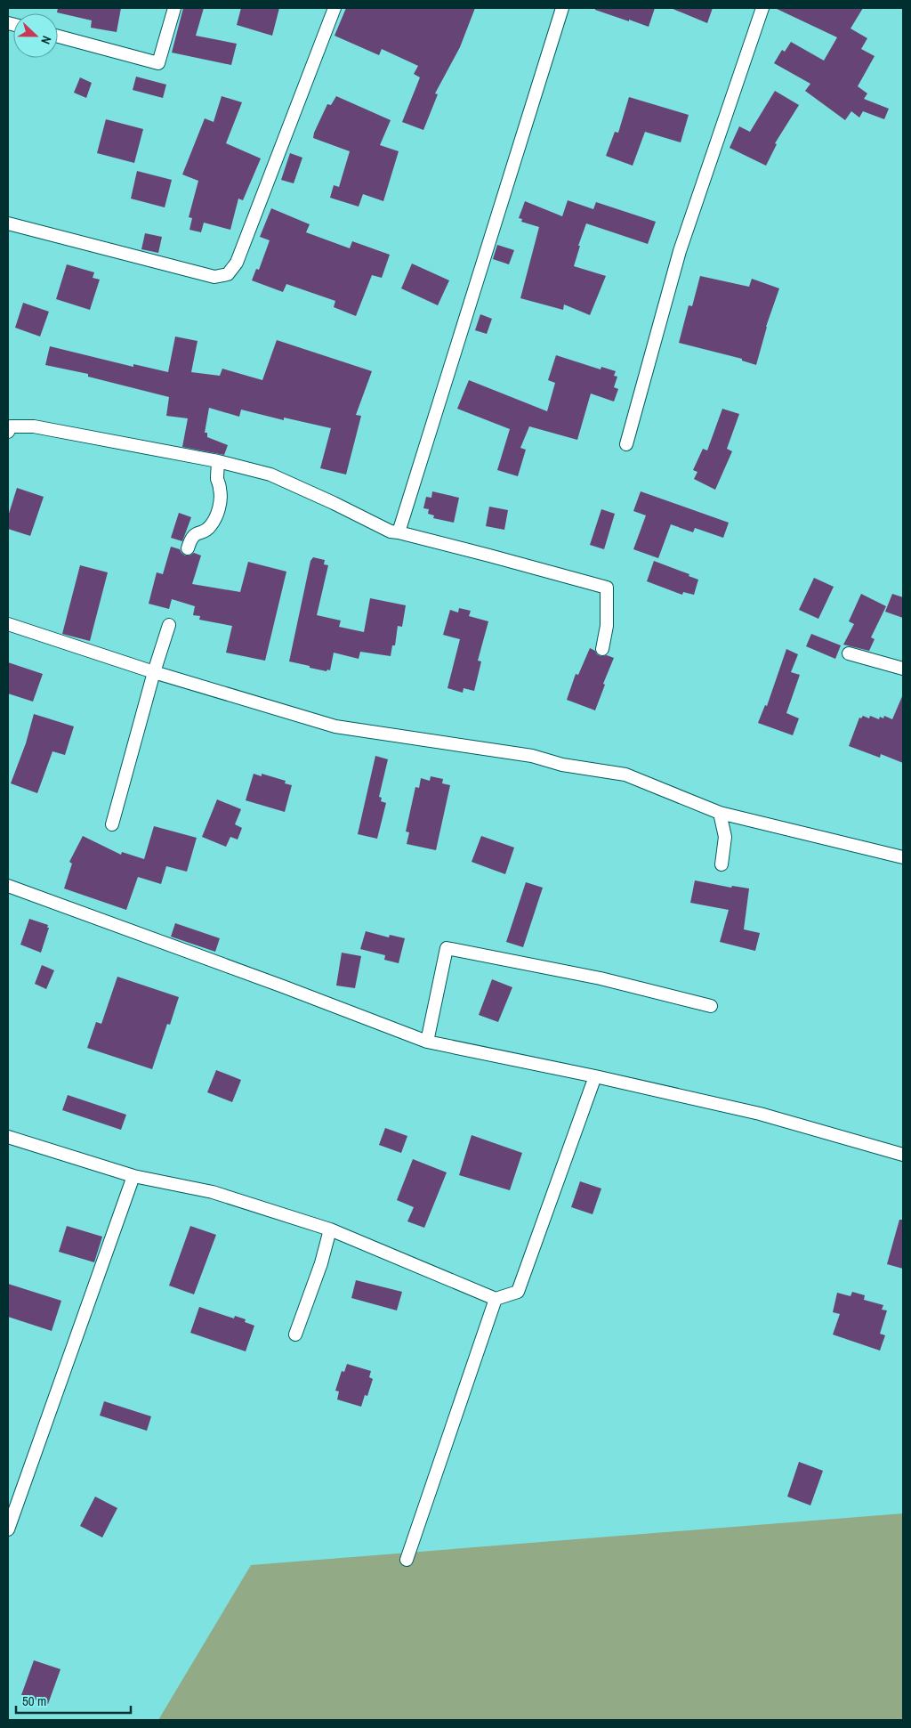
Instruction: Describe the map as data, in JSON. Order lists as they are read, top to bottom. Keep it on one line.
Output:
{"scale_bar":"50 m","north":"right"}
